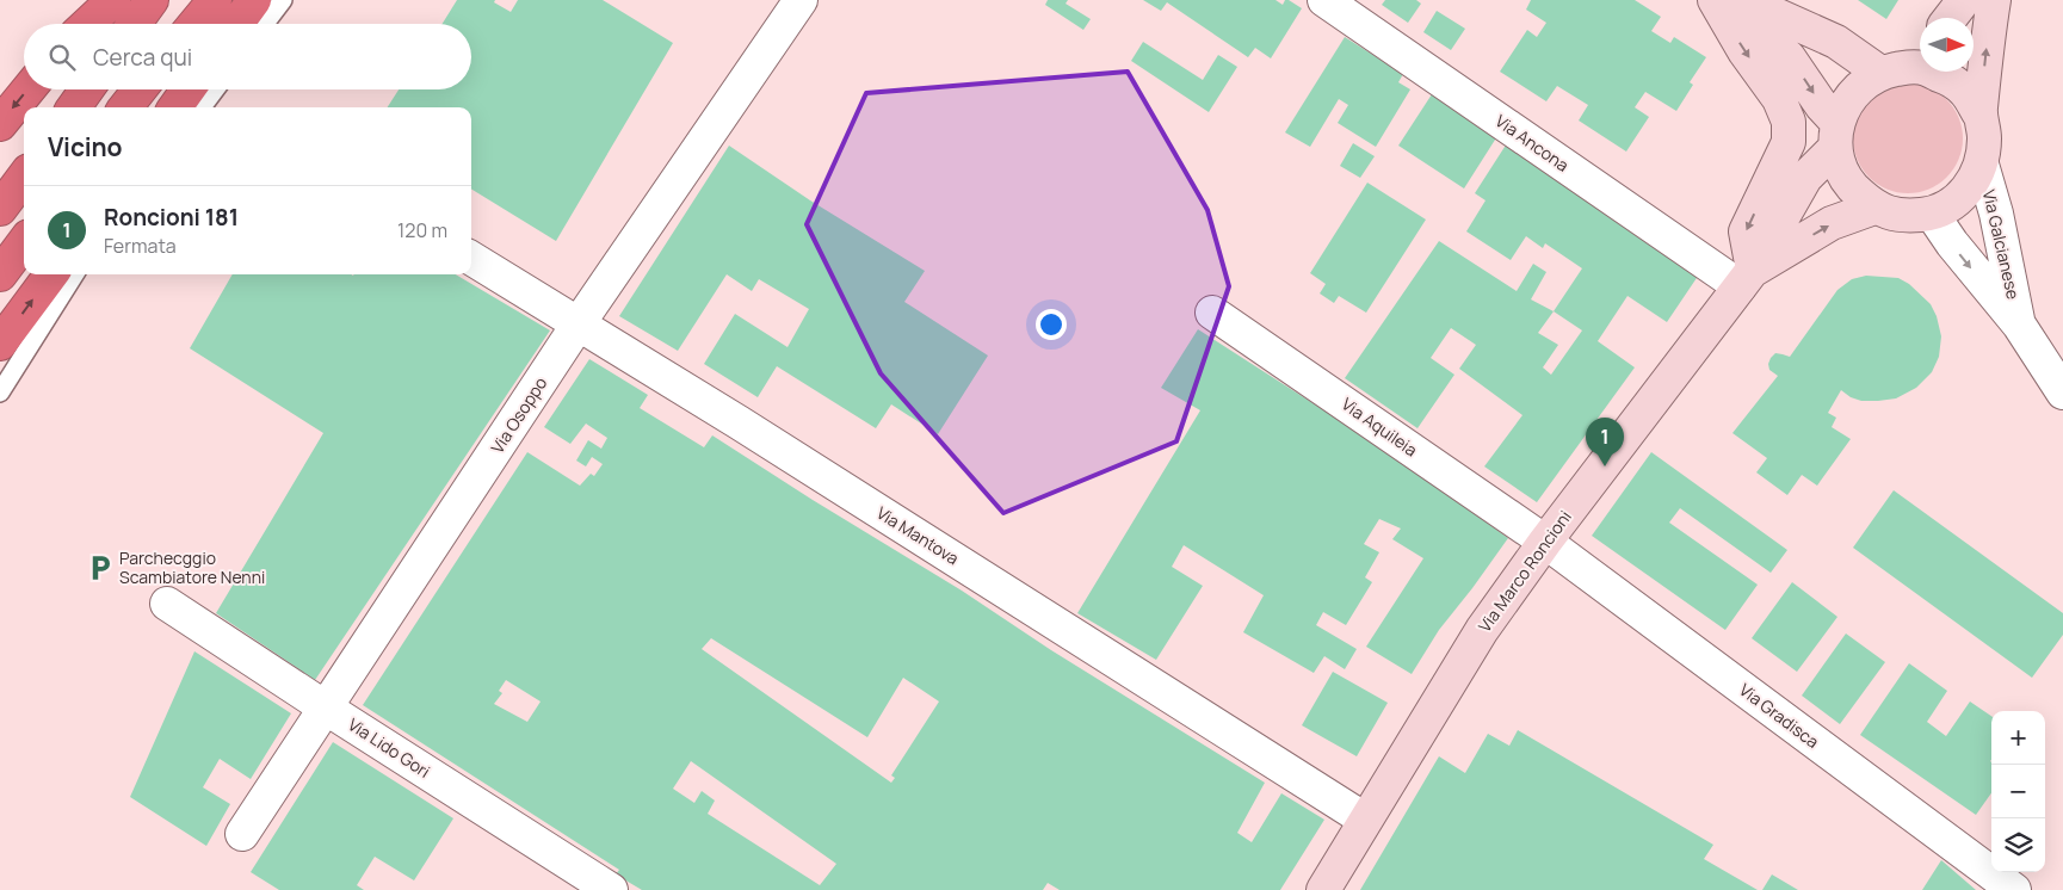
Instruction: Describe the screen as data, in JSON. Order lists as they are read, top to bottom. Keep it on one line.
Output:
{"streets":{"street":["Via Ancona","Via Galcianese","Via Osoppo","Via Aquileia","Via Mantova","Via Marco Roncioni","Via Gradisca","Via Lido Gori"]},"crossings":[["Via Ancona","Via Marco Roncioni"],["Via Galcianese","Via Marco Roncioni"],["Via Osoppo","Via Mantova"],["Via Osoppo","Via Lido Gori"],["Via Aquileia","Via Marco Roncioni"],["Via Aquileia","Via Gradisca"],["Via Mantova","Via Marco Roncioni"],["Via Marco Roncioni","Via Gradisca"]],"places":{"parking":["Parchecggio Scambiatore Nenni"]},"north":"right","page":{"search":"Cerca qui","heading":"Vicino","list":[{"mark":"1","name":"Roncioni 181","note":"Fermata","value":"120 m"}],"pins":"1","map_buttons":["+","−"]}}
